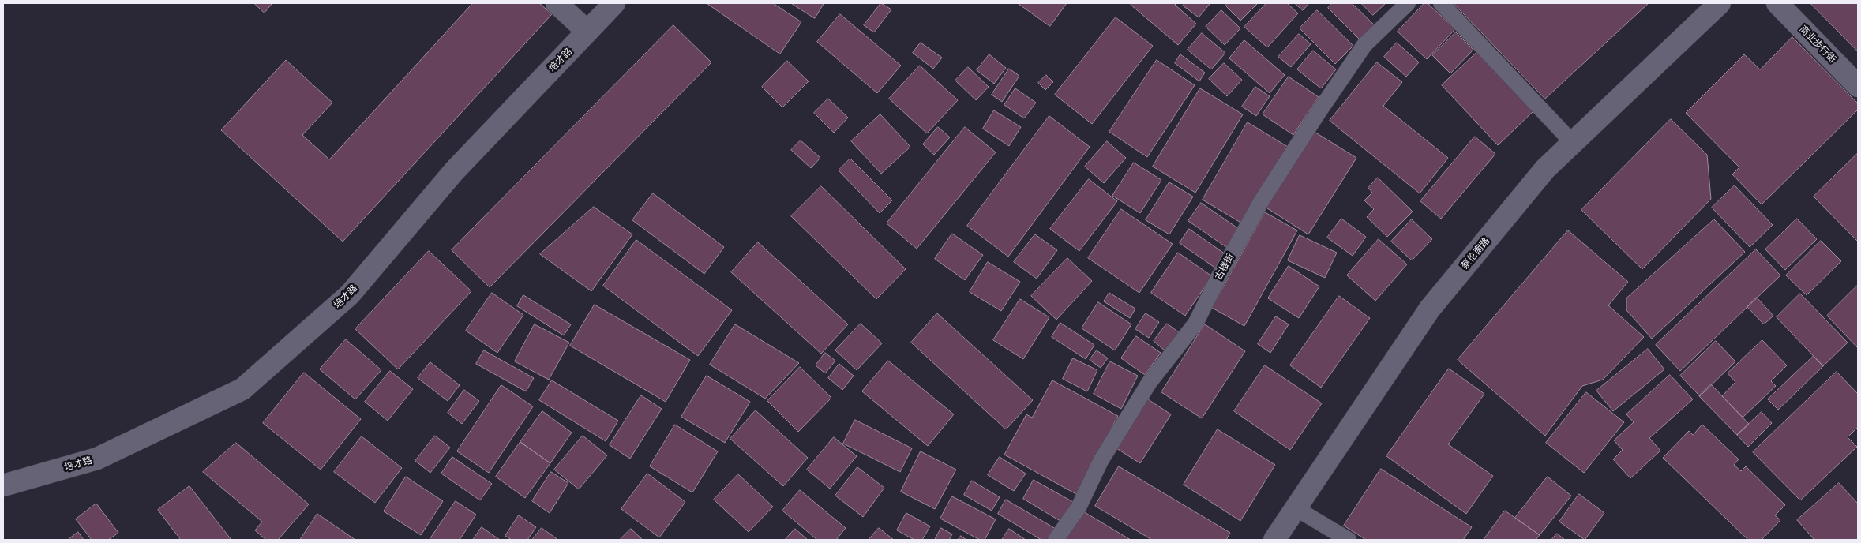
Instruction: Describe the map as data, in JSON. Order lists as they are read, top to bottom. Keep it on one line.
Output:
{"streets":{"street":["商业步行街","培才路","蔡伦南路"],"lane":["古楼街"]}}
